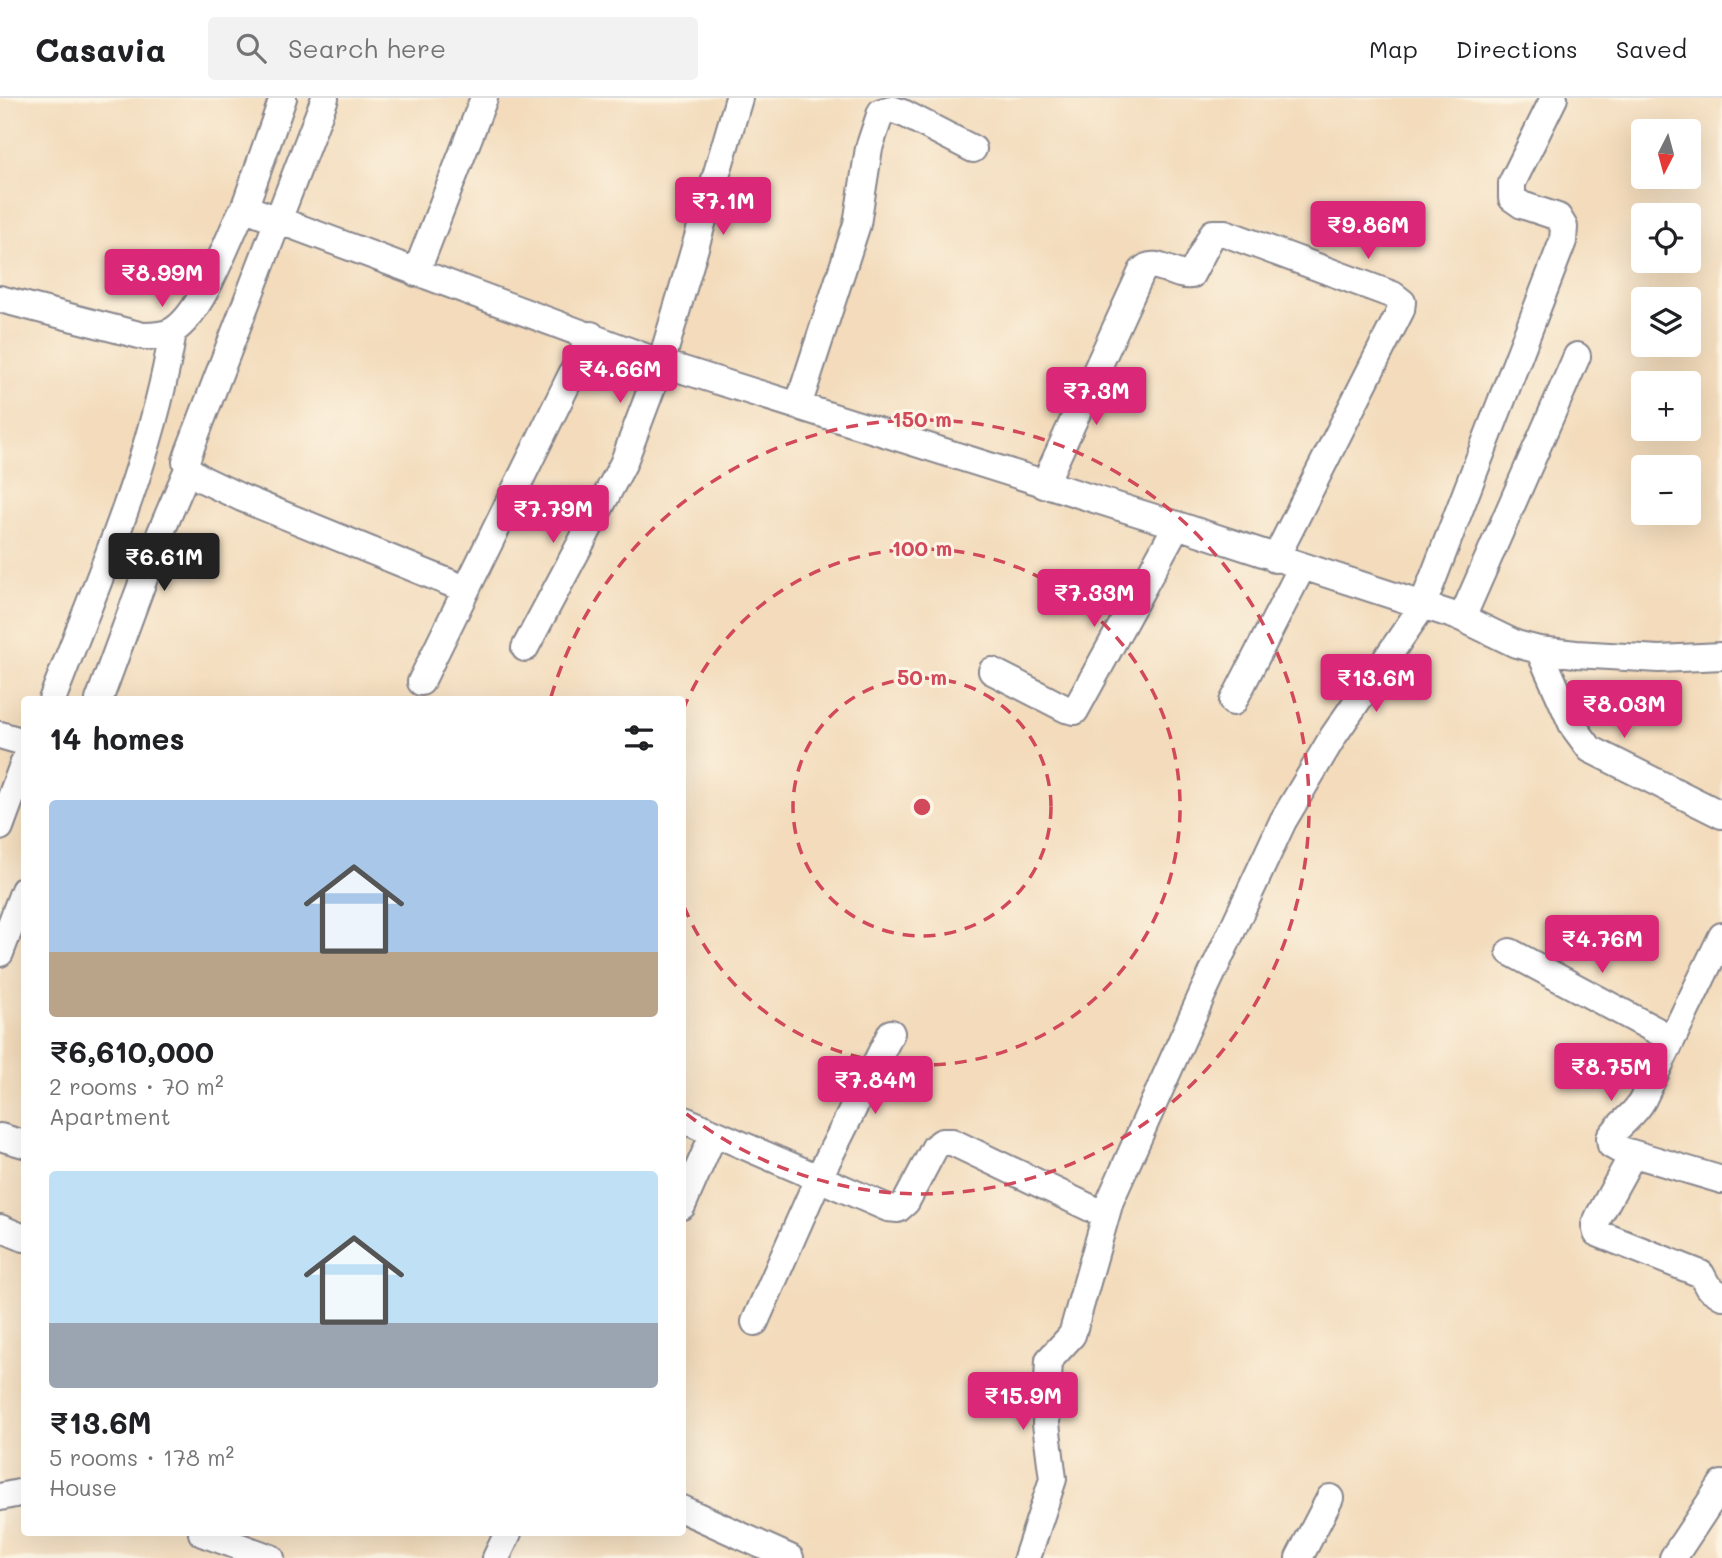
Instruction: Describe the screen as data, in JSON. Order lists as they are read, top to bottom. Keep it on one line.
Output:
{"north":"bottom","page":{"header":"Casavia","search":"Search here","nav":["Map","Directions","Saved"],"map_buttons":["+","−"],"price":["₹7.1M","₹9.86M","₹8.99M","₹4.66M","₹7.3M","₹7.79M","₹6.61M","₹7.33M","₹13.6M","₹8.03M","₹4.76M","₹8.75M","₹7.84M","₹15.9M"],"heading":"14 homes","list":[{"name":"₹6,610,000","note":"2 rooms · 70 m² · Apartment"},{"name":"₹13.6M","note":"5 rooms · 178 m² · House"}]},"rings":["150 m","100 m","50 m"]}
